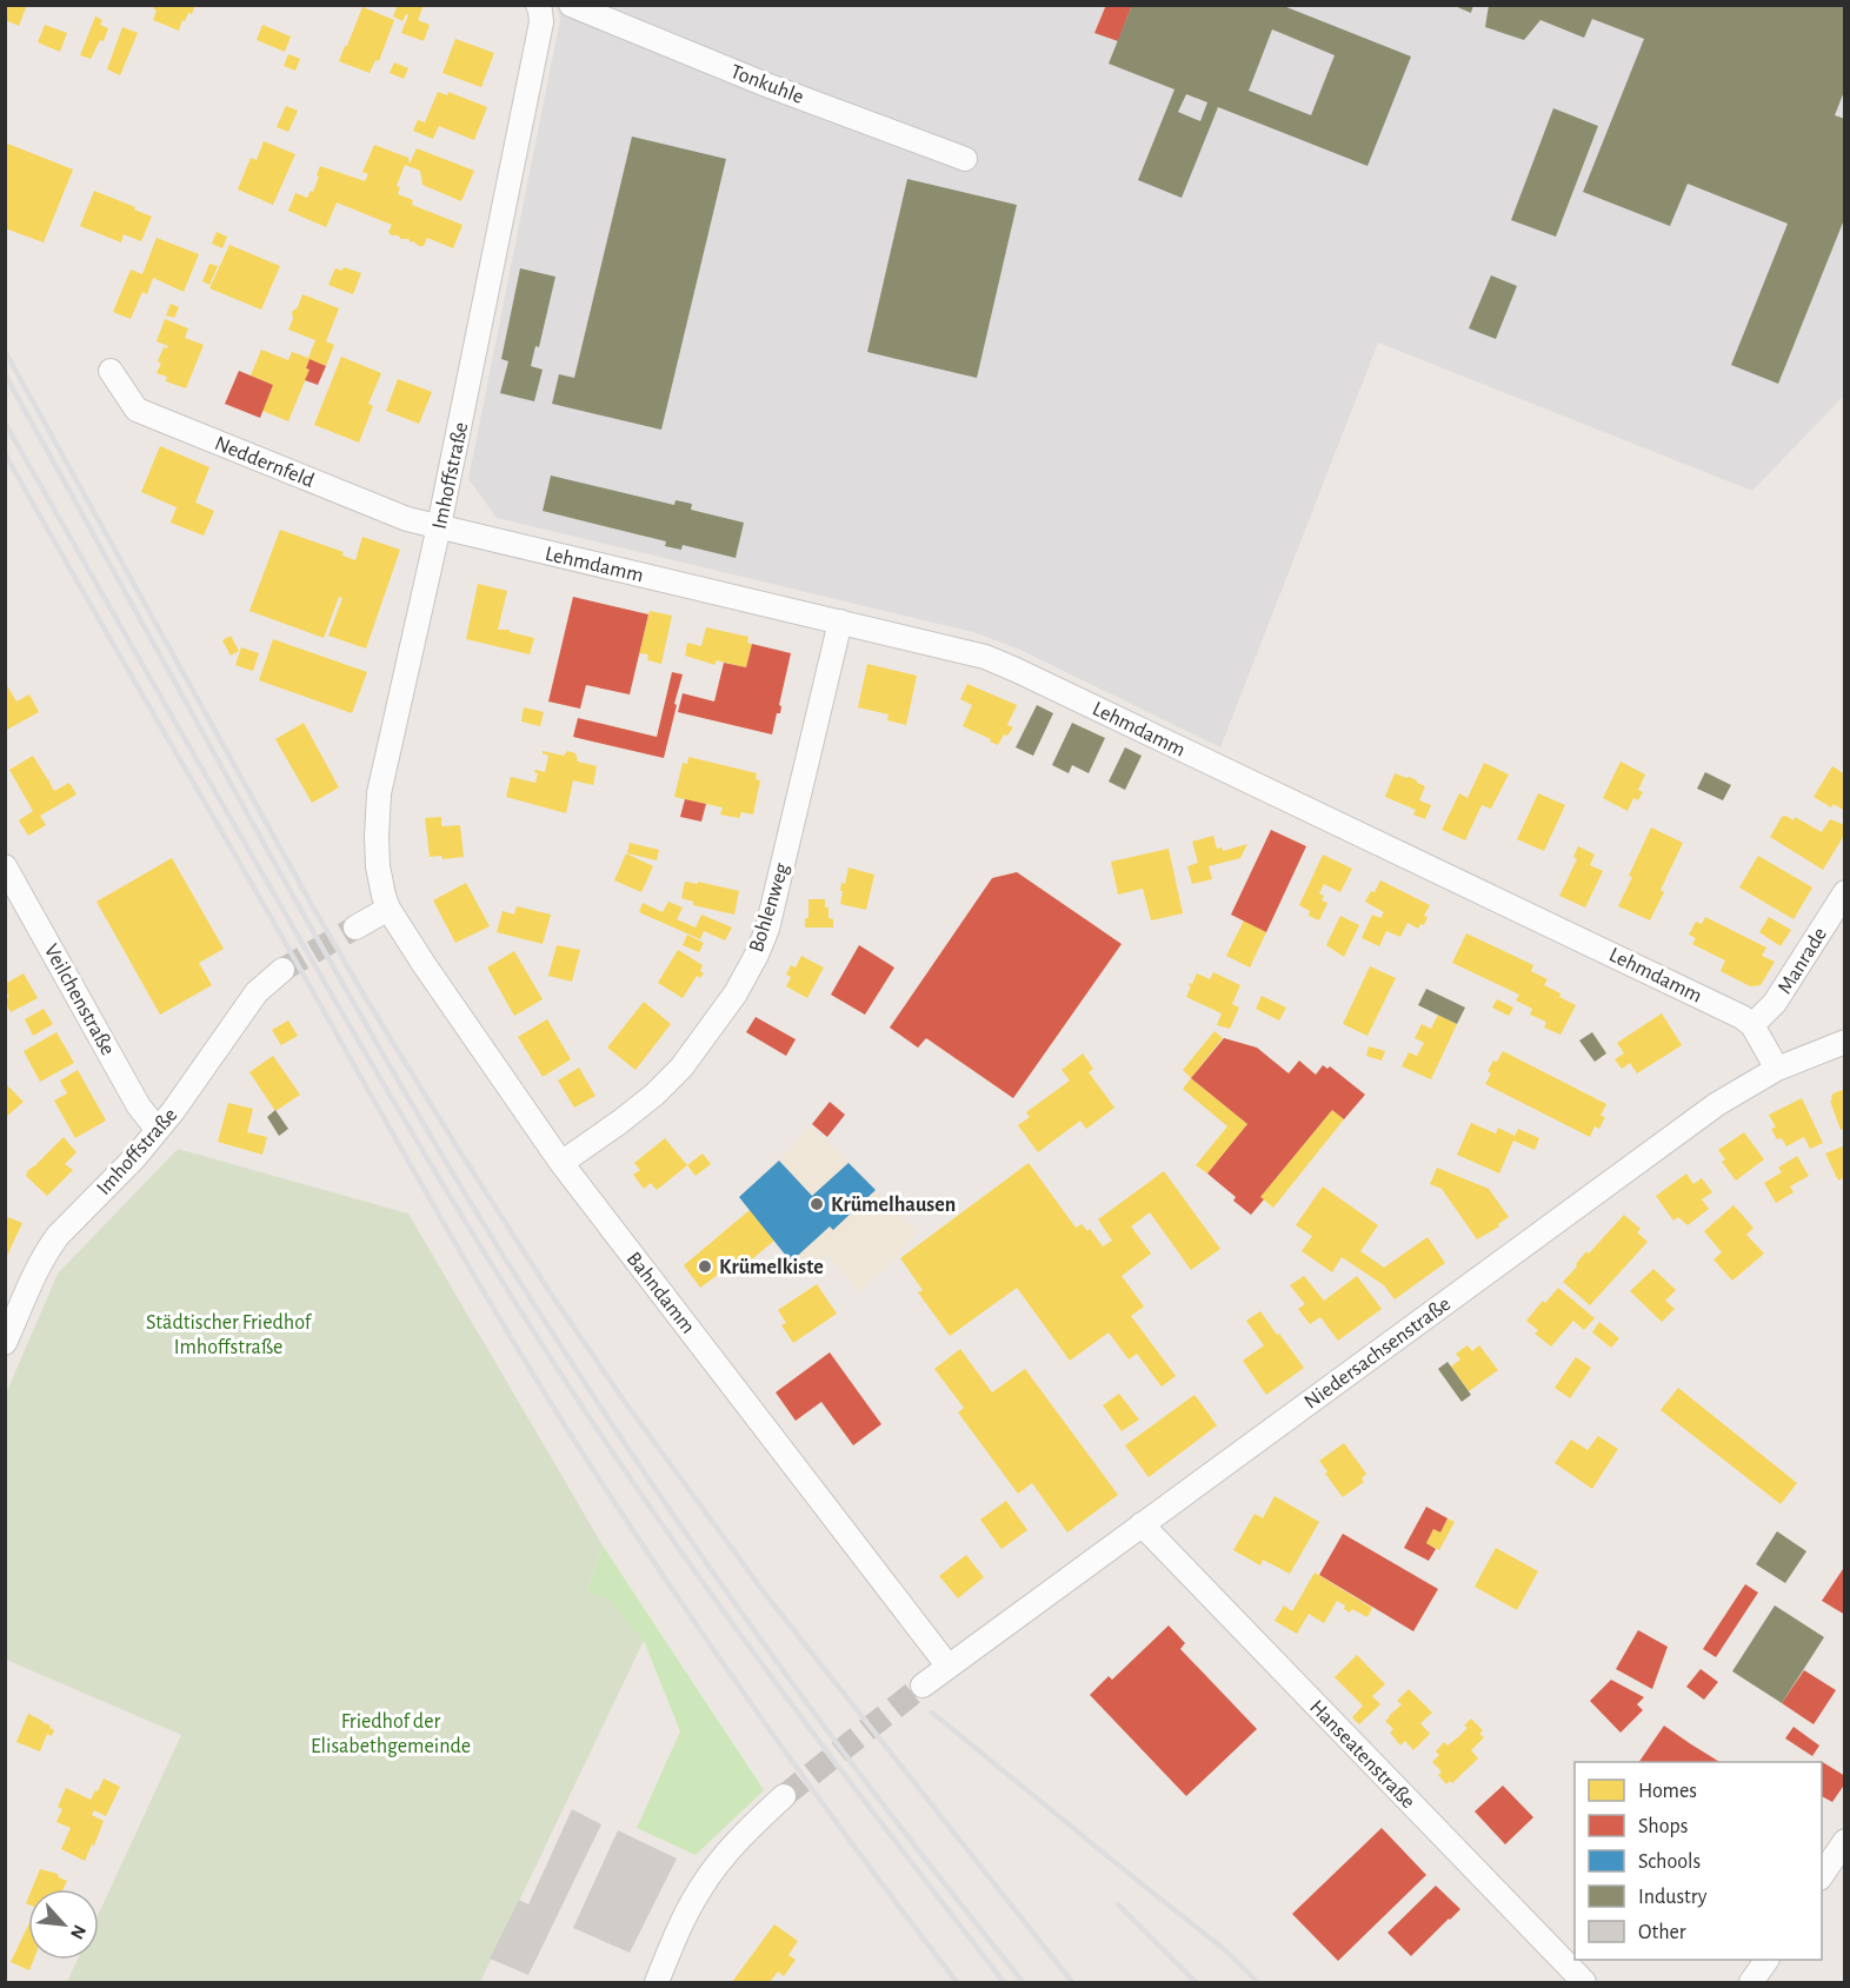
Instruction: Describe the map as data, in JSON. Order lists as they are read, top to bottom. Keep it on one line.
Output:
{"streets":{"street":["Tonkuhle","Neddernfeld","Imhoffstraße","Lehmdamm","Bohlenweg","Manrade","Veilchenstraße","Bahndamm","Niedersachsenstraße","Hanseatenstraße"]},"crossings":[["Neddernfeld","Imhoffstraße"],["Neddernfeld","Lehmdamm"],["Imhoffstraße","Lehmdamm"],["Imhoffstraße","Veilchenstraße"],["Imhoffstraße","Bahndamm"],["Lehmdamm","Bohlenweg"],["Lehmdamm","Manrade"],["Bohlenweg","Bahndamm"],["Bahndamm","Niedersachsenstraße"],["Niedersachsenstraße","Hanseatenstraße"]],"parks":["Städtischer Friedhof Imhoffstraße","Friedhof der Elisabethgemeinde"],"places":["Krümelhausen","Krümelkiste"],"legend":["Homes","Shops","Schools","Industry","Other"],"north":"bottom right"}
